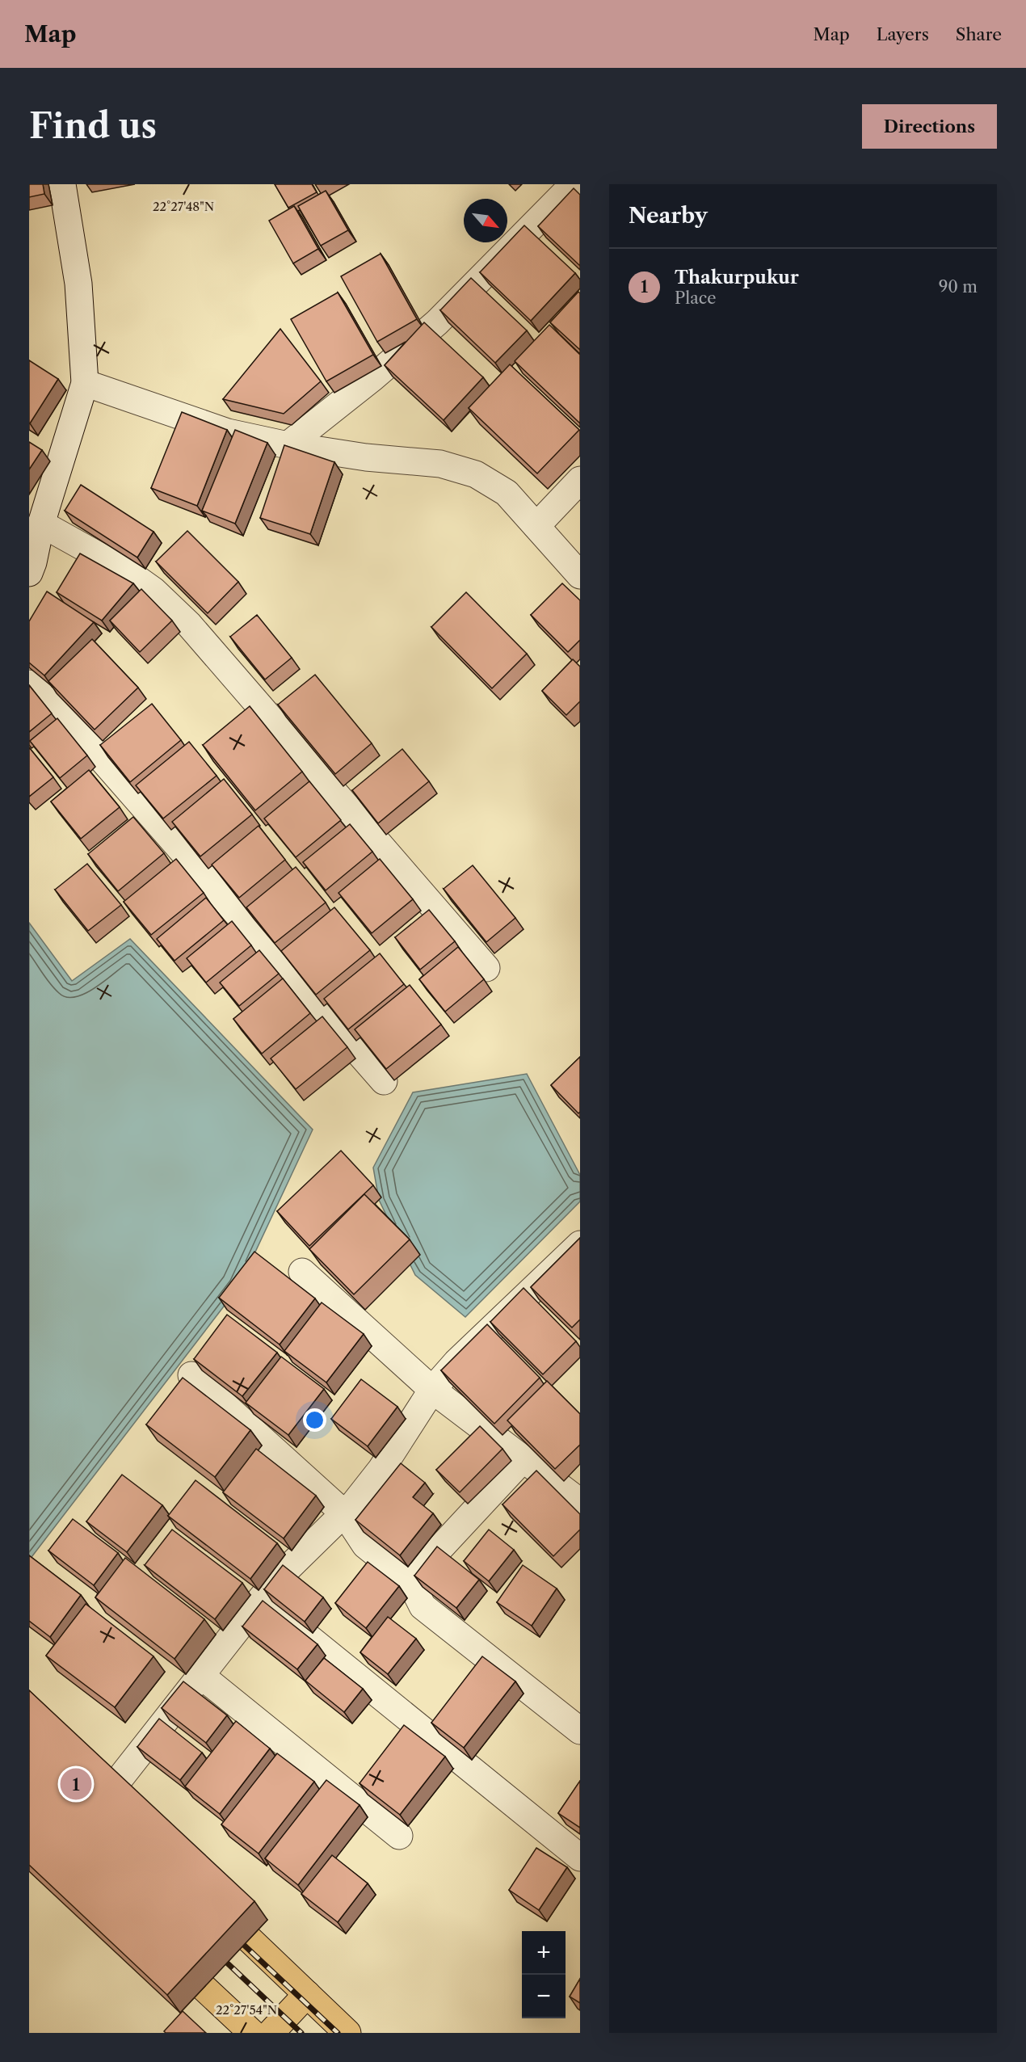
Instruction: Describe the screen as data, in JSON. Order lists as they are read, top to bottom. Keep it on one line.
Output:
{"north":"bottom right","page":{"header":"Map","nav":["Map","Layers","Share"],"buttons":"Directions","title":"Find us","heading":"Nearby","list":[{"mark":"1","name":"Thakurpukur","note":"Place","value":"90 m"}],"pins":"1","map_buttons":["+","−"]},"coordinates":["22°27'48\"N","22°27'54\"N"]}
